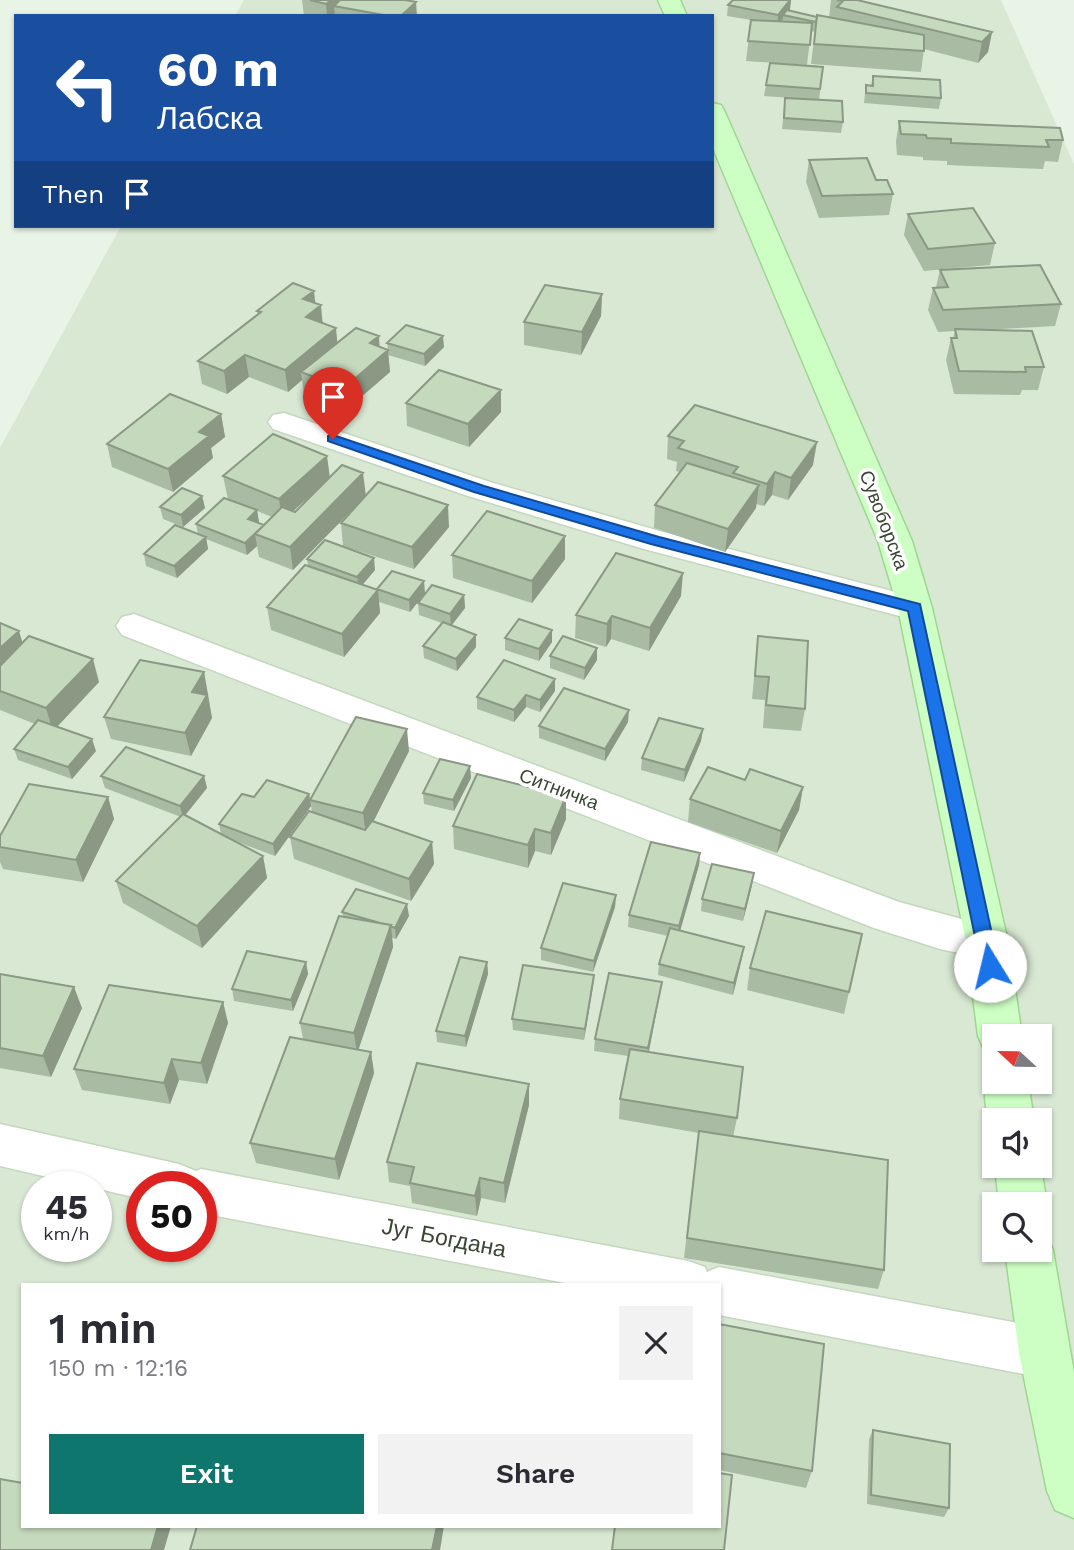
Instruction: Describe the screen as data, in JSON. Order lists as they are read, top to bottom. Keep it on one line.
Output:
{"streets":{"main road":["Сувоборска"],"street":["Ситничка","Југ Богдана"]},"crossings":[["Сувоборска","Ситничка"]],"north":"left","page":{"turn":["60 m","Лабска"],"then":"Then","speed":"45 km/h","limit":"50","heading":["1 min","150 m · 12:16"],"buttons":["Exit","Share"]}}
